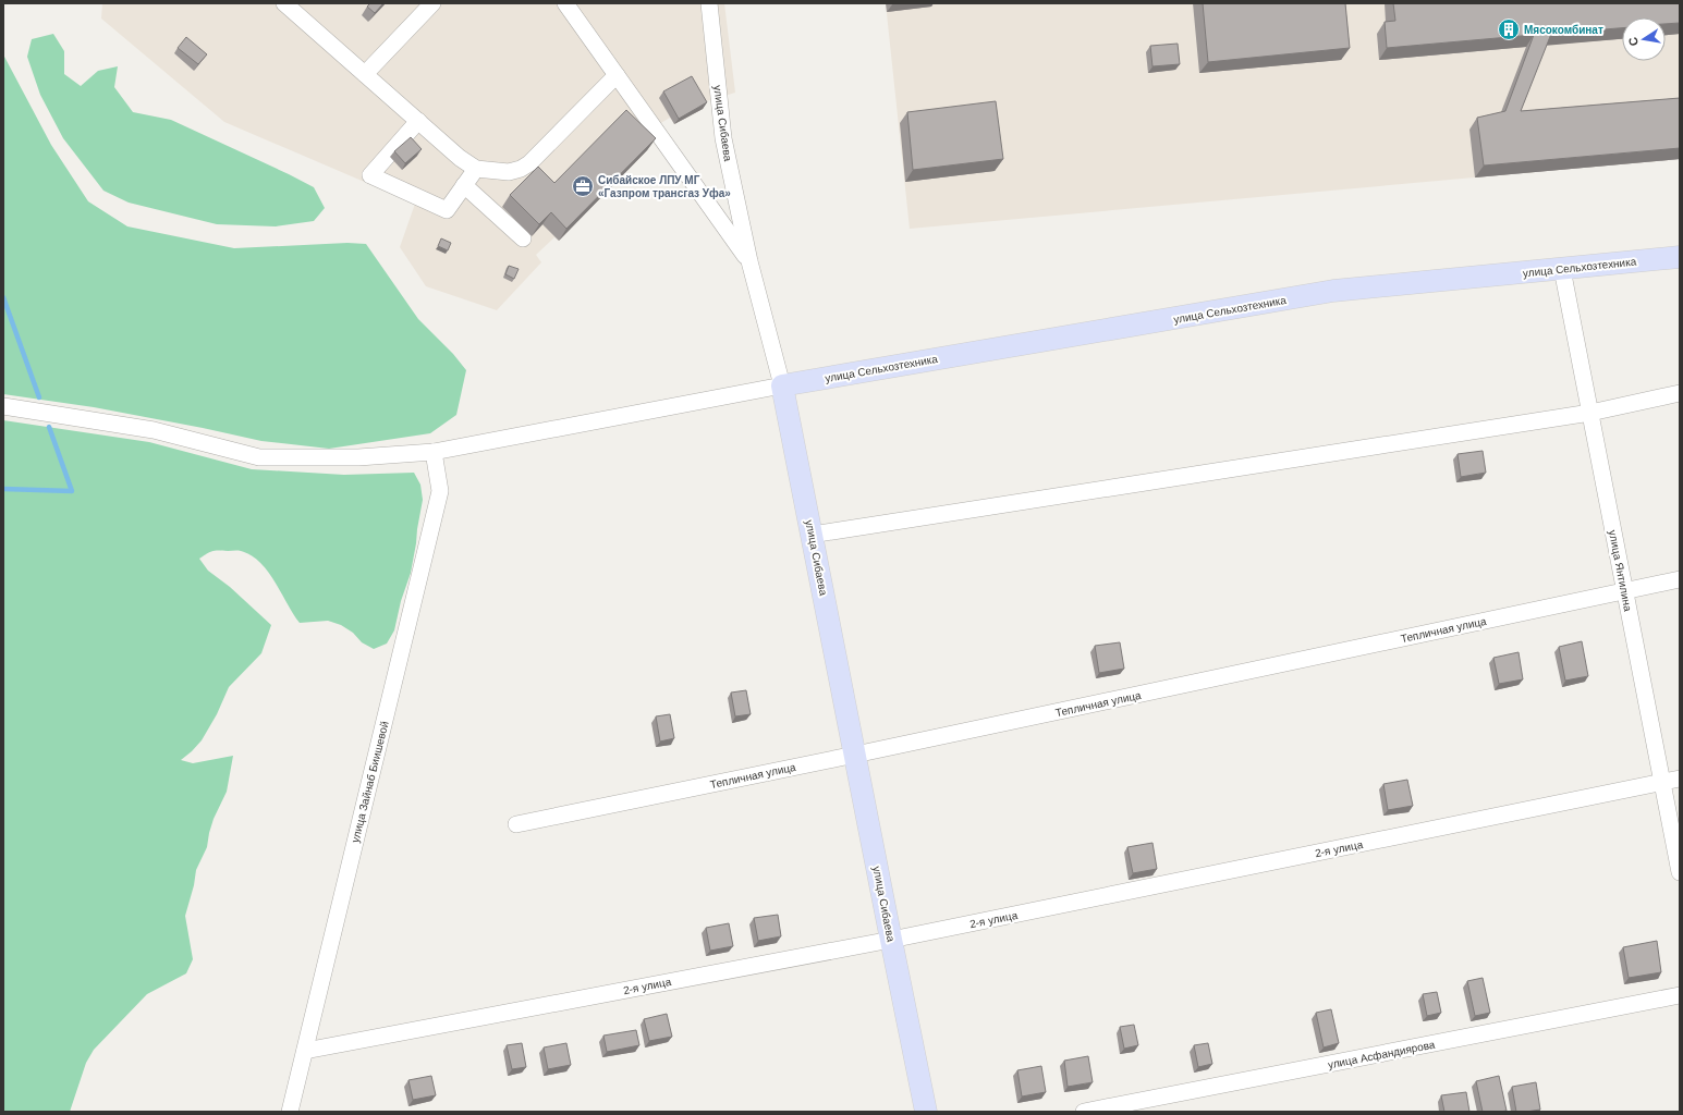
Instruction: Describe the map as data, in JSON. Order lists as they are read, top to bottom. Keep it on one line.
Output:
{"streets":{"main road":["улица Сибаева","улица Сельхозтехника"],"street":["улица Янтилина","Тепличная улица","улица Зайнаб Биишевой","2-я улица","улица Асфандиярова"]},"crossings":[["улица Сибаева","улица Сельхозтехника"],["улица Сибаева","Тепличная улица"],["улица Сибаева","2-я улица"],["улица Сельхозтехника","улица Янтилина"],["улица Янтилина","Тепличная улица"],["улица Янтилина","2-я улица"],["улица Зайнаб Биишевой","2-я улица"]],"places":{"building":["Мясокомбинат"],"office":["Сибайское ЛПУ МГ «Газпром трансгаз Уфа»"]},"north":"left"}
